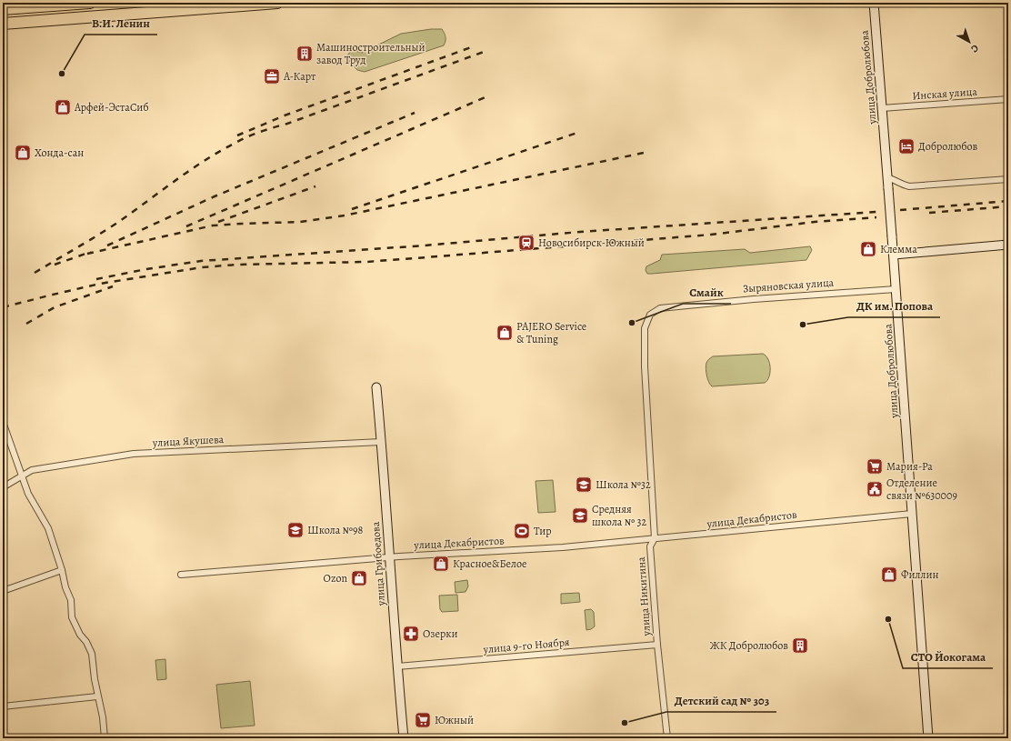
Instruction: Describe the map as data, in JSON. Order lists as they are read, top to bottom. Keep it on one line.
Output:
{"streets":{"main road":["улица Добролюбова","улица Грибоедова"],"street":["Инская улица","Зыряновская улица","улица Якушева","улица Декабристов","улица Никитина","улица 9-го Ноября"]},"crossings":[["улица Добролюбова","Инская улица"],["улица Добролюбова","Зыряновская улица"],["улица Добролюбова","улица Декабристов"],["Зыряновская улица","улица Никитина"],["улица Якушева","улица Грибоедова"],["улица Декабристов","улица Грибоедова"],["улица Декабристов","улица Никитина"],["улица Грибоедова","улица 9-го Ноября"],["улица Никитина","улица 9-го Ноября"]],"places":{"building":["Машиностроительный завод Труд","ЖК Добролюбов"],"other":["В.И. Ленин","Смайк","ДК им. Попова","СТО Йокогама","Детский сад № 303"],"office":["А-Карт"],"shop":["Арфей-ЭстаСиб","Хонда-сан","Клемма","PAJERO Service & Tuning","Красное&Белое","Филлин","Ozon"],"hotel":["Добролюбов"],"station":["Новосибирск-Южный"],"supermarket":["Мария-Ра","Южный"],"school or university":["Школа №32","Средняя школа № 32","Школа №98"],"public building":["Отделение связи №630009"],"sports":["Тир"],"pharmacy":["Озерки"]},"north":"bottom right"}
